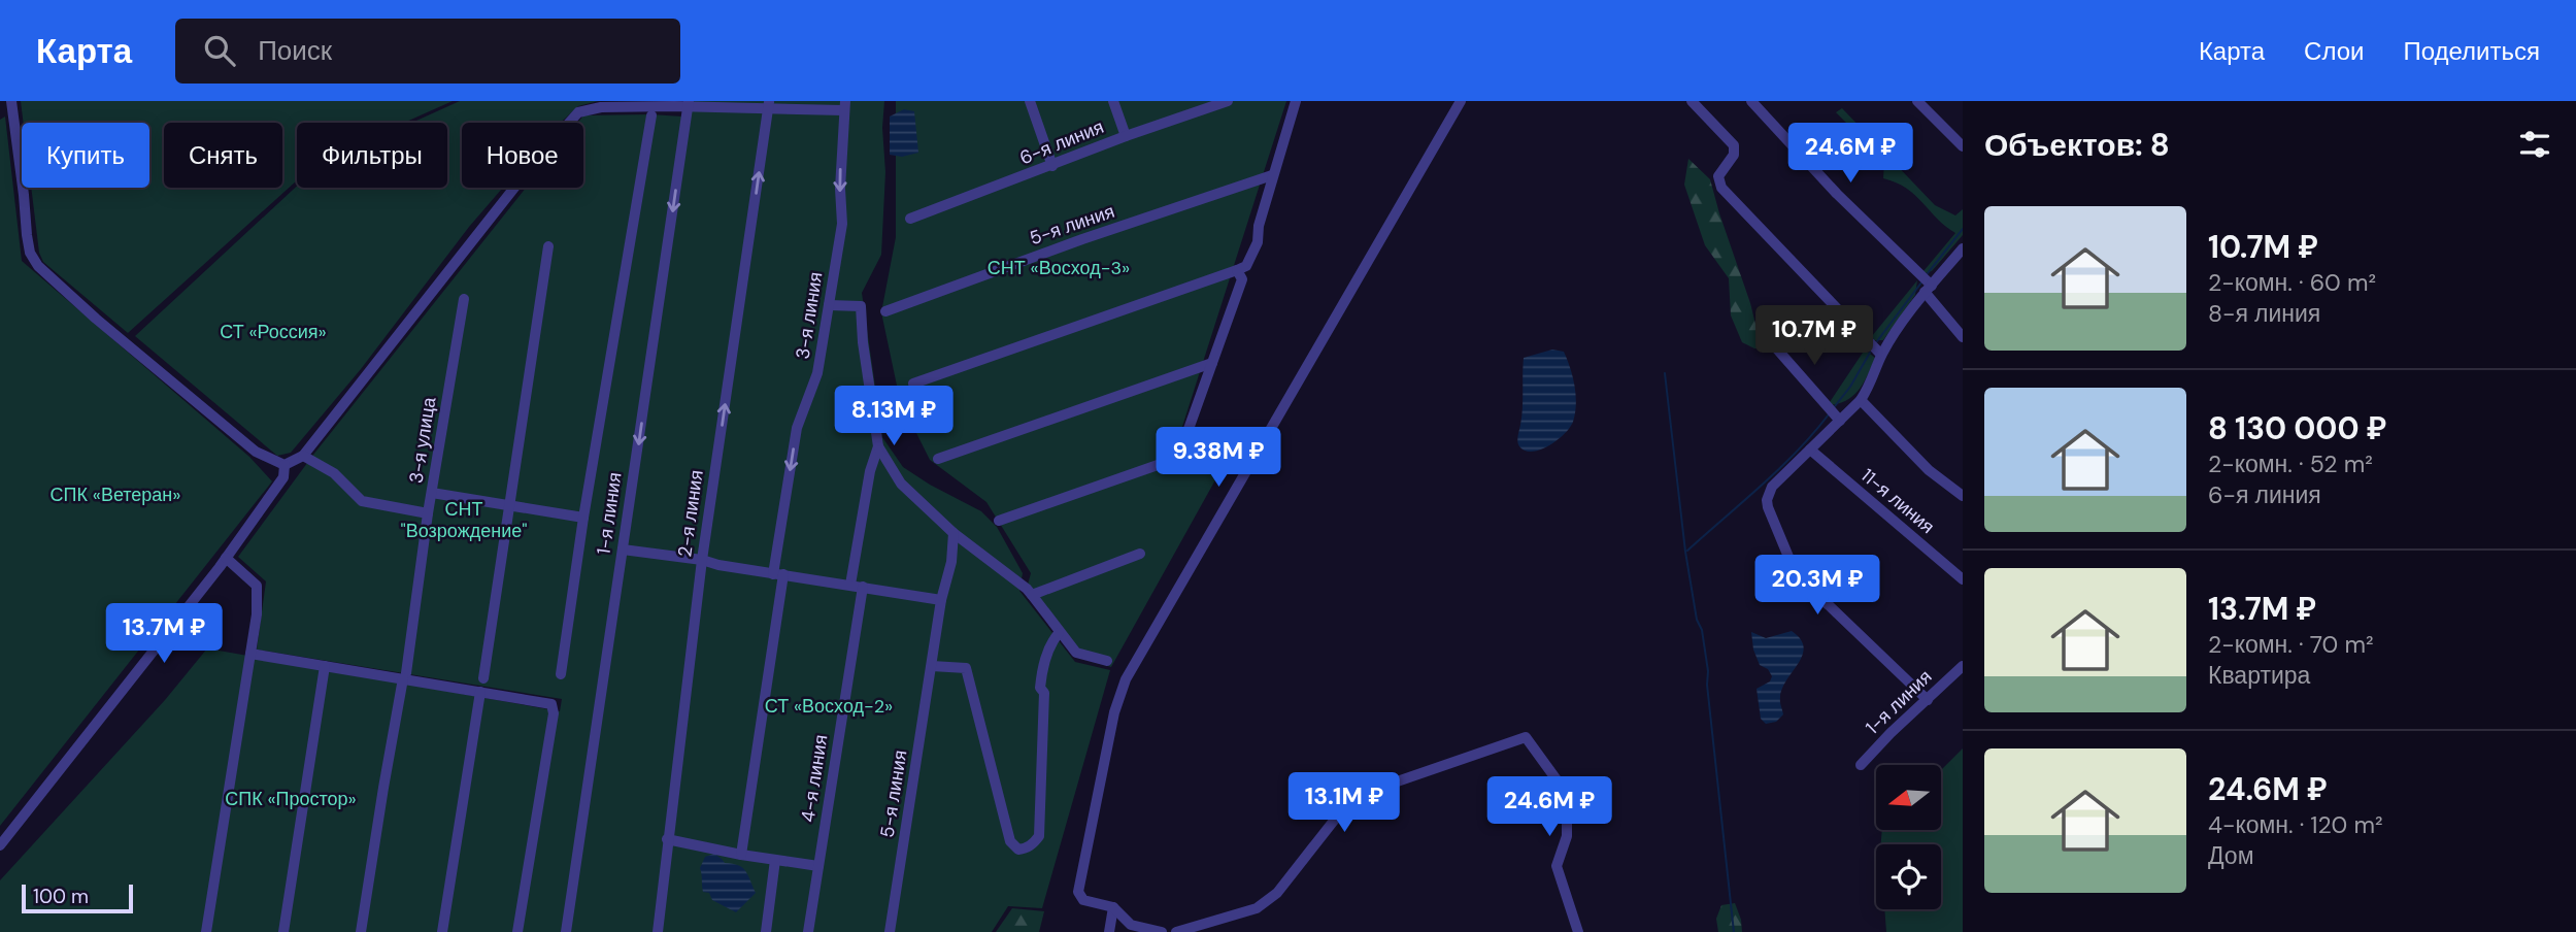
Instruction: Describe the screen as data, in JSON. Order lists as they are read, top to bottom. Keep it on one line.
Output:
{"streets":{"street":["6-я линия","5-я линия","3-я линия","3-я улица","11-я линия","1-я линия","2-я линия","4-я линия"]},"one_way":["3-я линия","2-я линия"],"parks":["СНТ «Восход-3»","СТ «Россия»","СПК «Ветеран»","СНТ \"Возрождение\"","СТ «Восход-2»","СПК «Простор»"],"scale_bar":"100 m","north":"left","page":{"header":"Карта","search":"Поиск","nav":["Карта","Слои","Поделиться"],"heading":"Объектов: 8","price":["24.6M ₽","10.7M ₽","8.13M ₽","9.38M ₽","20.3M ₽","13.7M ₽","13.1M ₽","24.6M ₽"],"chip":["Купить","Снять","Фильтры","Новое"],"list":[{"name":"10.7M ₽","note":"2-комн. · 60 m² · 8-я линия"},{"name":"8 130 000 ₽","note":"2-комн. · 52 m² · 6-я линия"},{"name":"13.7M ₽","note":"2-комн. · 70 m² · Квартира"},{"name":"24.6M ₽","note":"4-комн. · 120 m² · Дом"}],"scale":"100 m"}}
